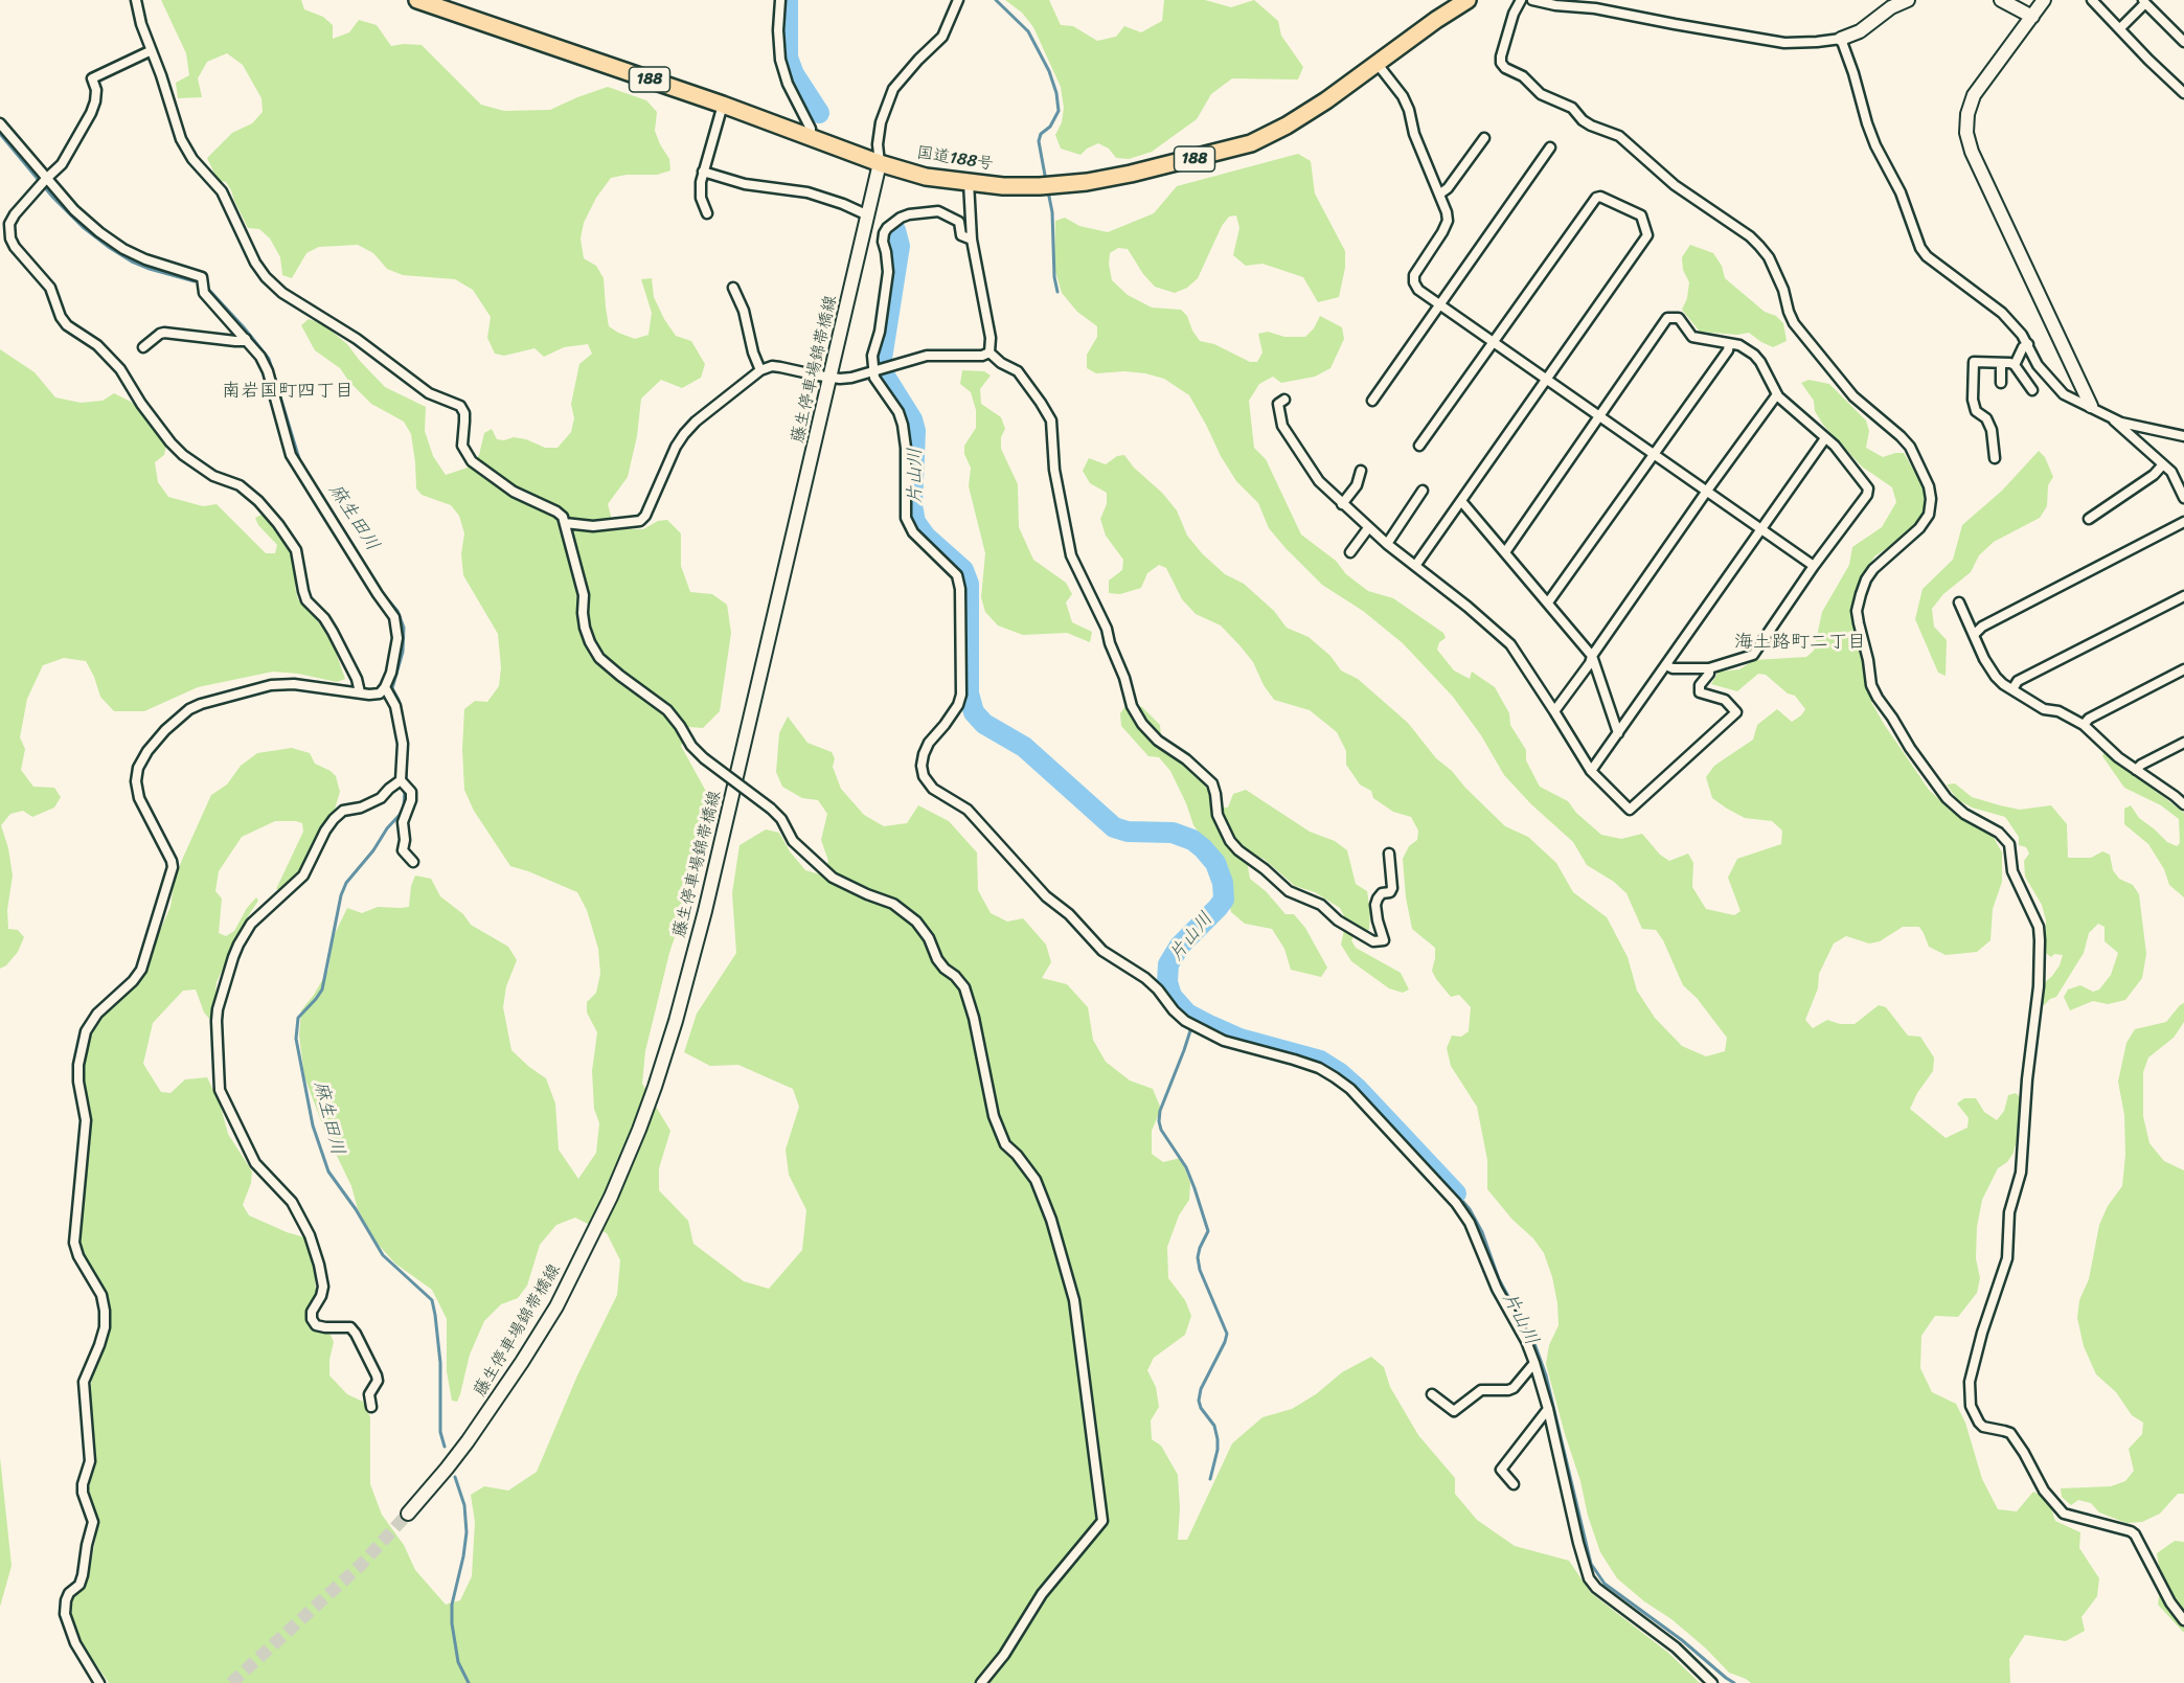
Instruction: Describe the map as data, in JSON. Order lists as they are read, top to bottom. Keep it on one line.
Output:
{"streets":{"highway":["188","国道188号"],"main road":["藤生停車場錦帯橋線"]},"crossings":[["国道188号","藤生停車場錦帯橋線"]],"districts":["南岩国町四丁目","海土路町二丁目"],"water":["片山川","麻生田川"]}
